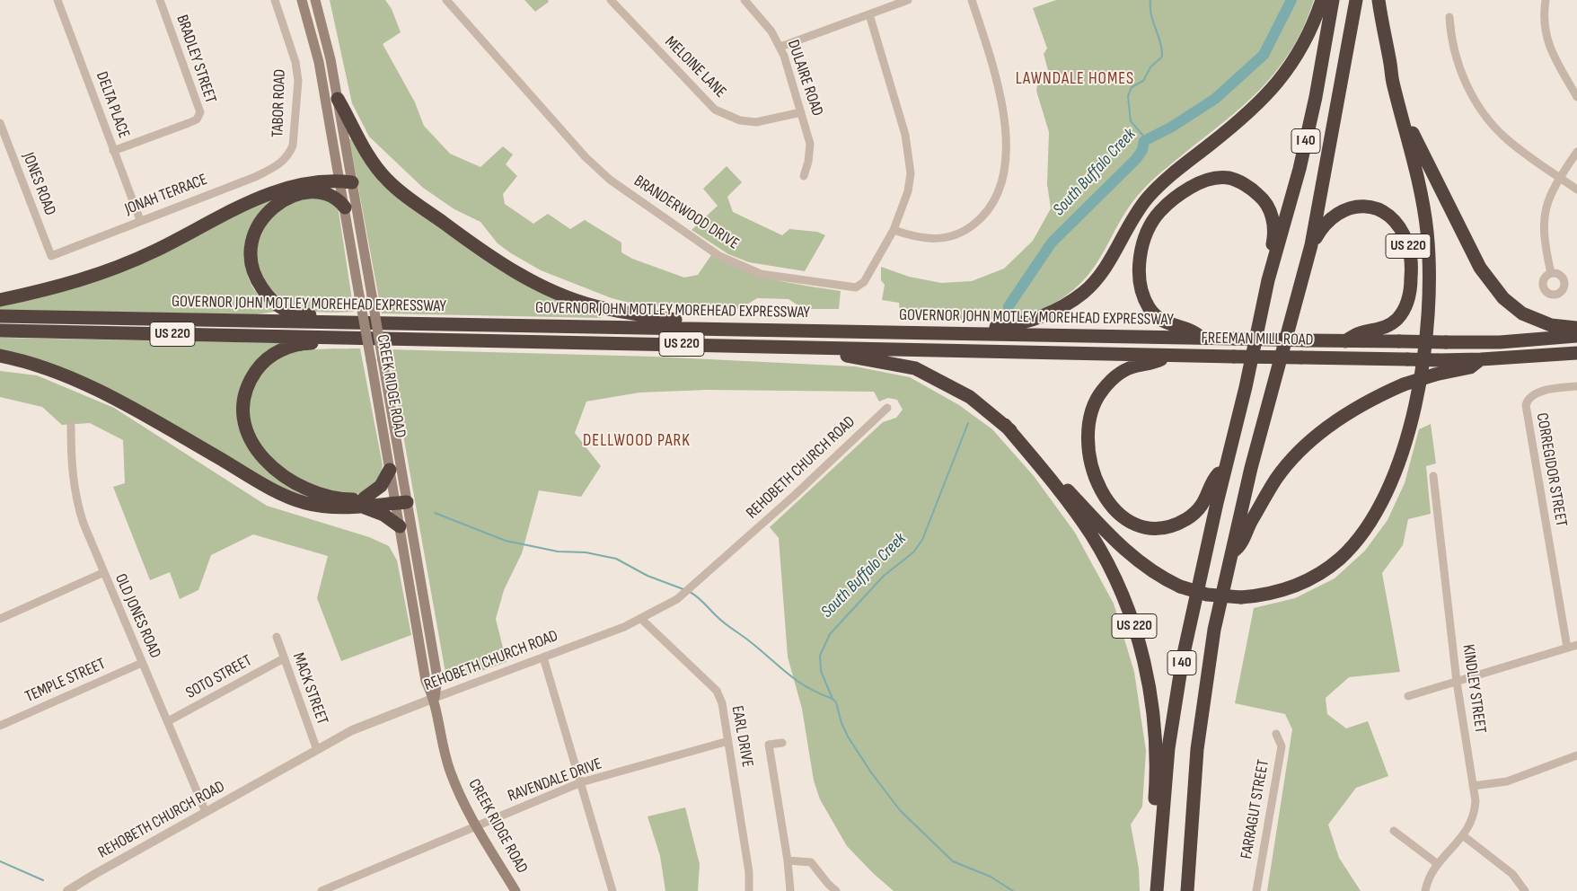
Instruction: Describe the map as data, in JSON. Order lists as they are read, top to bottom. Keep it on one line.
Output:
{"streets":{"highway":["I 40","US 220","GOVERNOR JOHN MOTLEY MOREHEAD EXPRESSWAY","FREEMAN MILL ROAD"],"main road":["CREEK RIDGE ROAD"],"street":["BRADLEY STREET","MELOINE LANE","DULAIRE ROAD","TABOR ROAD","DELTA PLACE","JONES ROAD","JONAH TERRACE","BRANDERWOOD DRIVE","REHOBETH CHURCH ROAD","CORREGIDOR STREET","OLD JONES ROAD","SOTO STREET","TEMPLE STREET","MACK STREET","KINDLEY STREET","EARL DRIVE","RAVENDALE DRIVE","FARRAGUT STREET"]},"crossings":[["BRADLEY STREET","DELTA PLACE"],["MELOINE LANE","DULAIRE ROAD"],["TABOR ROAD","JONAH TERRACE"],["DELTA PLACE","JONAH TERRACE"],["I 40","US 220"],["JONES ROAD","JONAH TERRACE"],["US 220","GOVERNOR JOHN MOTLEY MOREHEAD EXPRESSWAY"],["US 220","FREEMAN MILL ROAD"],["GOVERNOR JOHN MOTLEY MOREHEAD EXPRESSWAY","FREEMAN MILL ROAD"],["CREEK RIDGE ROAD","REHOBETH CHURCH ROAD"],["CREEK RIDGE ROAD","RAVENDALE DRIVE"],["REHOBETH CHURCH ROAD","OLD JONES ROAD"],["REHOBETH CHURCH ROAD","MACK STREET"],["REHOBETH CHURCH ROAD","EARL DRIVE"],["OLD JONES ROAD","SOTO STREET"],["OLD JONES ROAD","TEMPLE STREET"],["SOTO STREET","MACK STREET"],["EARL DRIVE","RAVENDALE DRIVE"]],"districts":["LAWNDALE HOMES","DELLWOOD PARK"],"water":["South Buffalo Creek"]}
